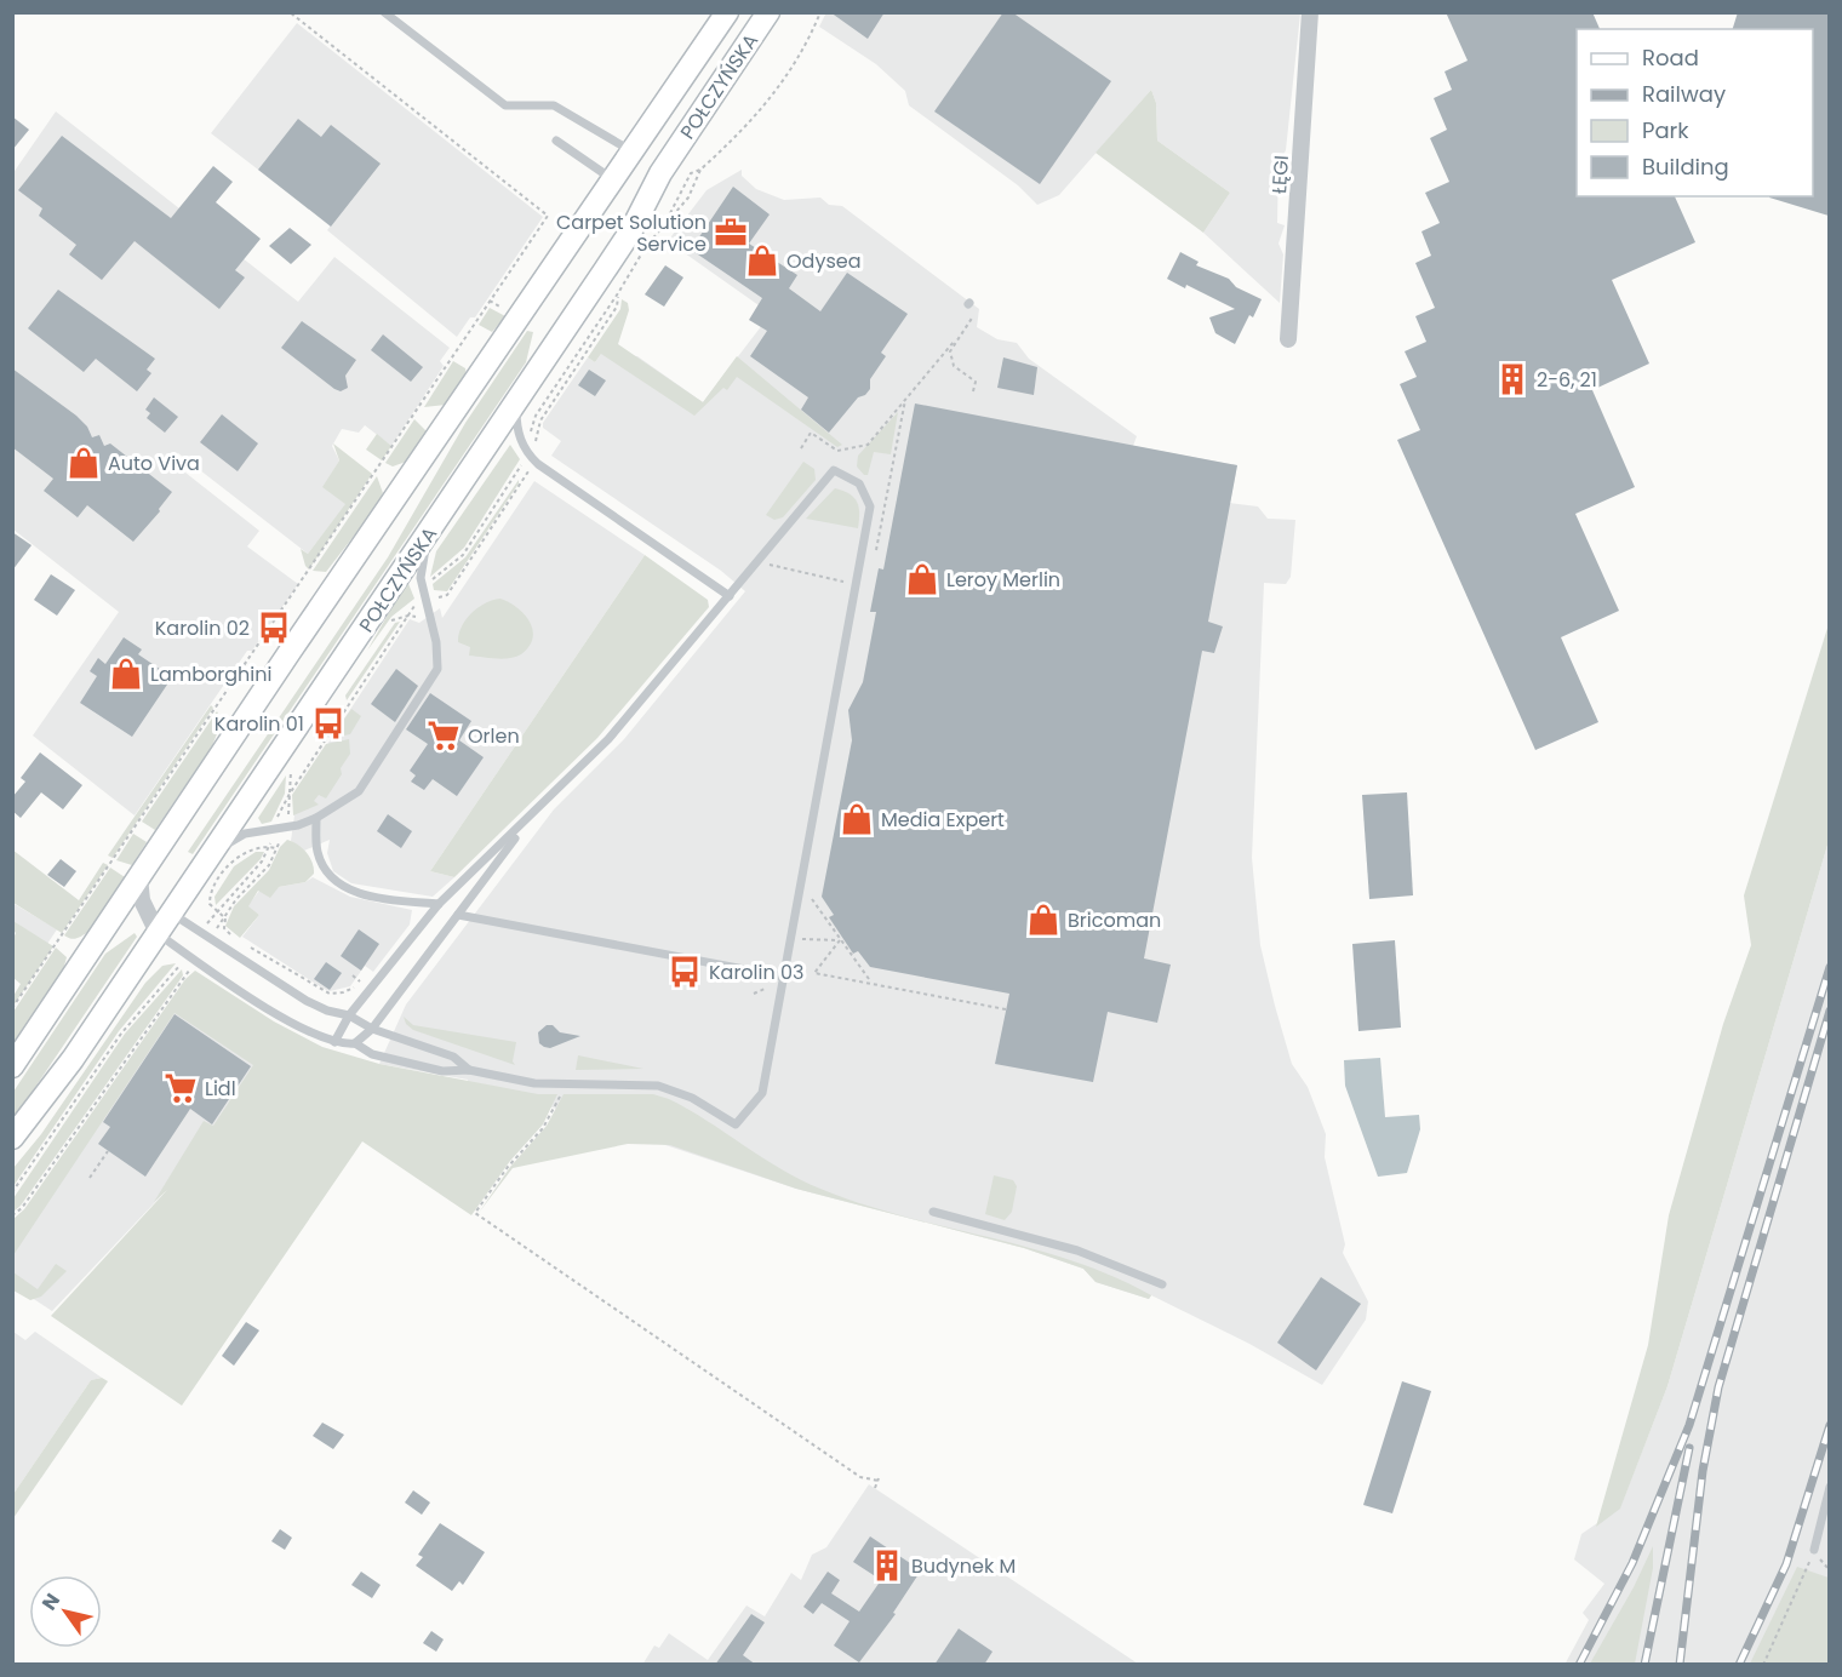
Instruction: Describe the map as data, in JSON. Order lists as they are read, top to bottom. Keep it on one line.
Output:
{"streets":{"main road":["POŁCZYŃSKA"],"street":["ŁĘGI"]},"places":{"office":["Carpet Solution Service"],"shop":["Odysea","Auto Viva","Leroy Merlin","Lamborghini","Media Expert","Bricoman"],"building":["2-6, 21","Budynek M"],"bus stop":["Karolin 02","Karolin 01","Karolin 03"],"supermarket":["Orlen","Lidl"]},"legend":["Road","Railway","Park","Building"],"north":"top left"}
